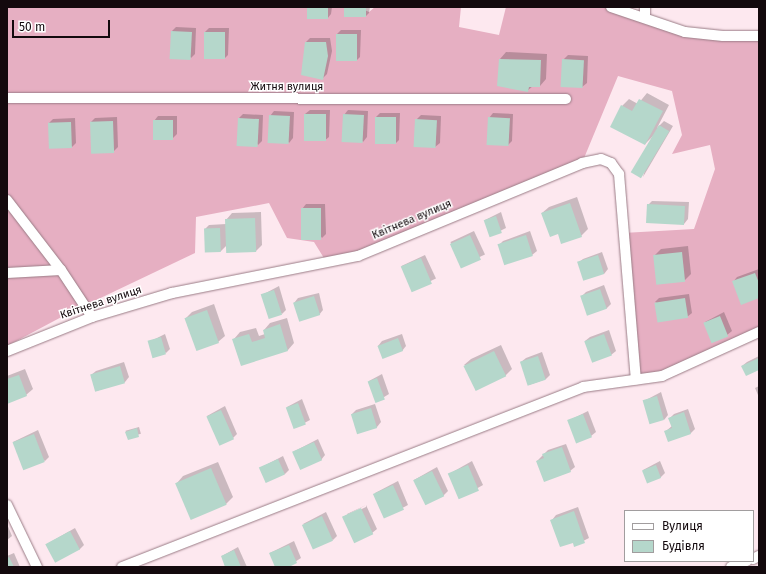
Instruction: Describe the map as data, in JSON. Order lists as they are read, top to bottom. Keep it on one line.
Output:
{"streets":{"street":["Житня вулиця","Квітнева вулиця"]},"legend":["Вулиця","Будівля"],"scale_bar":"50 m"}
